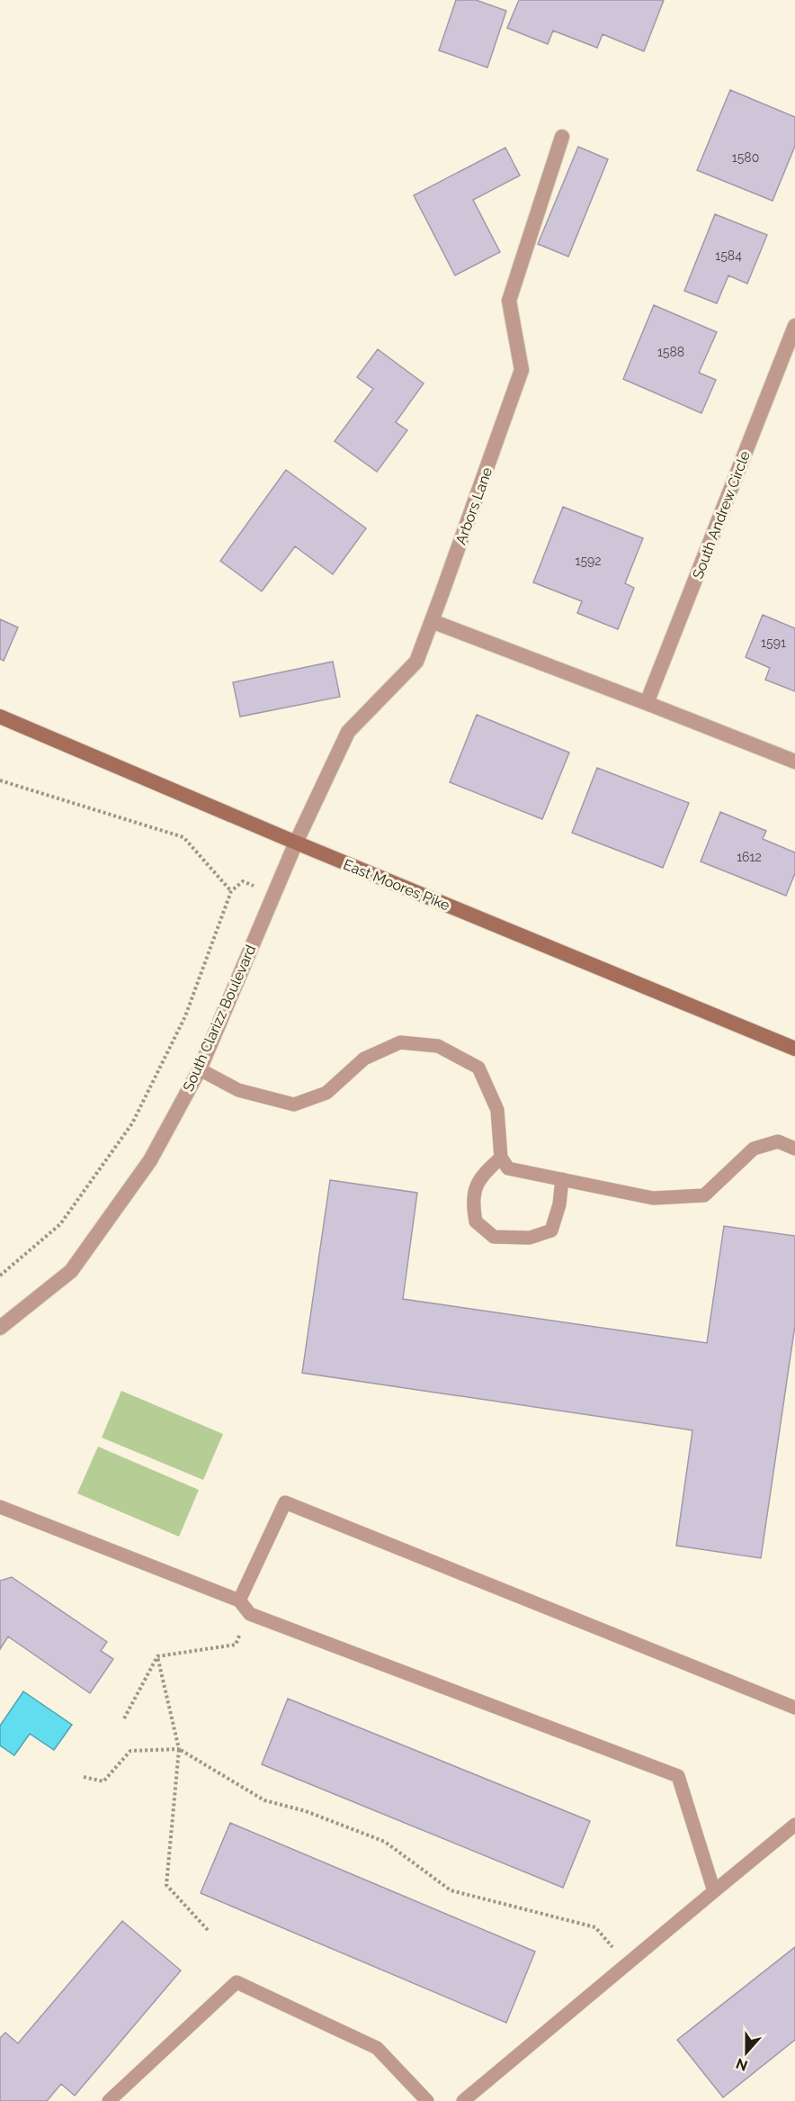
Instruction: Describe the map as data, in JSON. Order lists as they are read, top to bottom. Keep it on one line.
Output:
{"streets":{"main road":["East Moores Pike"],"street":["Arbors Lane","South Andrew Circle","South Clarizz Boulevard"]},"crossings":[["Arbors Lane","East Moores Pike"],["Arbors Lane","South Clarizz Boulevard"],["East Moores Pike","South Clarizz Boulevard"]],"house_numbers":["1580","1584","1588","1592","1591","1612"],"north":"bottom"}
